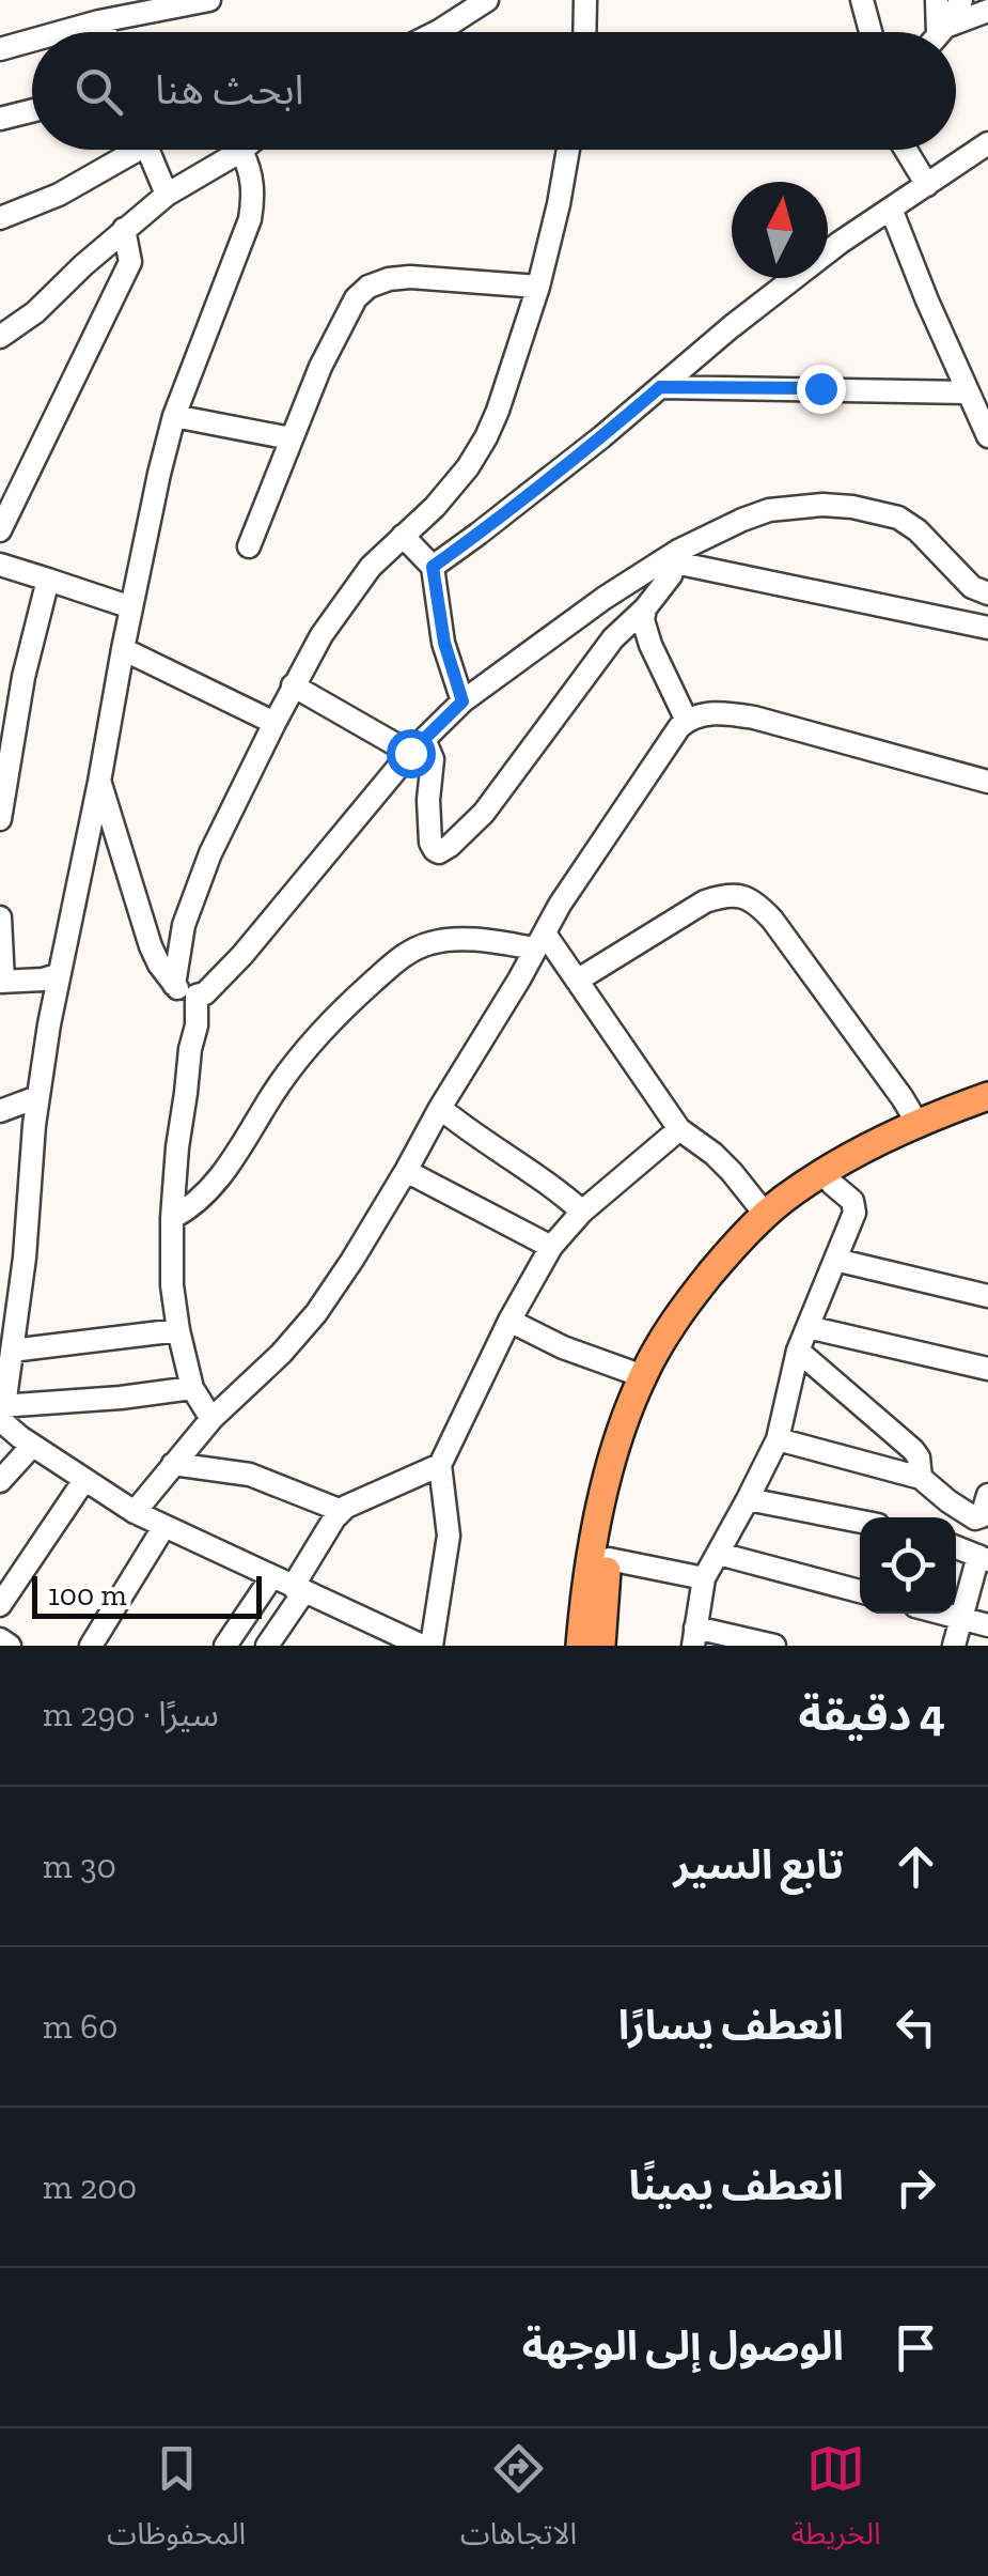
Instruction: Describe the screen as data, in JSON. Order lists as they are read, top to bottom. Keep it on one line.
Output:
{"scale_bar":"100 m","north":"top","page":{"search":"ابحث هنا","scale":"100 m","heading":["4 دقيقة","سيرًا · 290 m"],"list":[["تابع السير","30 m"],["انعطف يسارًا","60 m"],["انعطف يمينًا","200 m"],"الوصول إلى الوجهة"],"nav":["الخريطة","الاتجاهات","المحفوظات"]}}
